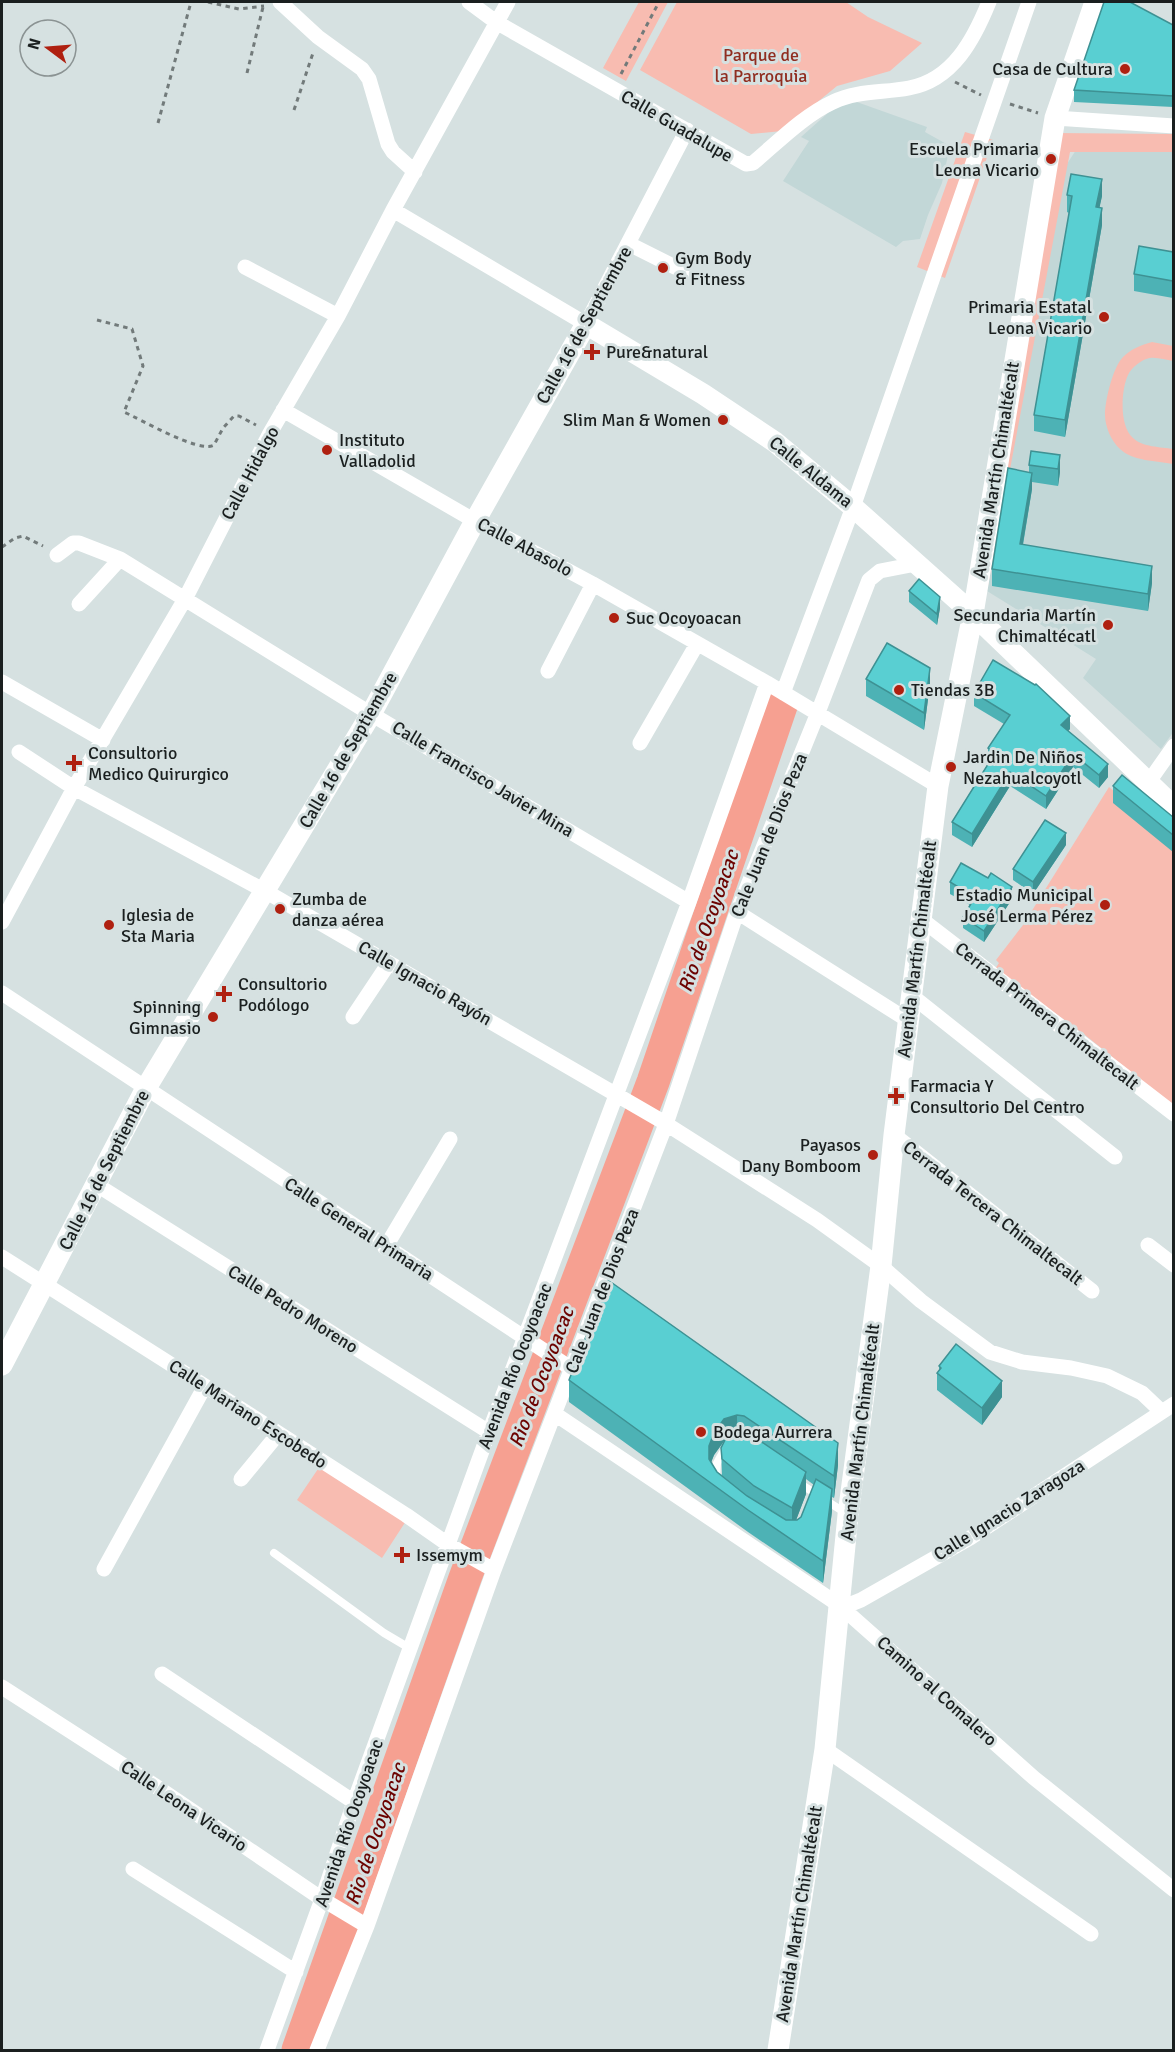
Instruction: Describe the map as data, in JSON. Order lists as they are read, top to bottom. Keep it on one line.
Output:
{"streets":{"main road":["Calle 16 de Septiembre","Avenida Martín Chimaltécalt","Calle Aldama"],"street":["Calle Guadalupe","Calle Hidalgo","Calle Abasolo","Calle Francisco Javier Mina","Cale Juan de Dios Peza","Calle Ignacio Rayón","Cerrada Primera Chimaltecalt","Cerrada Tercera Chimaltecalt","Calle General Primaria","Calle Pedro Moreno","Avenida Río Ocoyoacac","Calle Mariano Escobedo","Calle Ignacio Zaragoza","Camino al Comalero","Calle Leona Vicario"]},"crossings":[["Calle Guadalupe","Calle 16 de Septiembre"],["Calle Guadalupe","Calle Hidalgo"],["Calle 16 de Septiembre","Calle Aldama"],["Calle 16 de Septiembre","Calle Abasolo"],["Calle 16 de Septiembre","Calle Francisco Javier Mina"],["Calle 16 de Septiembre","Calle Ignacio Rayón"],["Calle 16 de Septiembre","Calle General Primaria"],["Calle 16 de Septiembre","Calle Pedro Moreno"],["Calle 16 de Septiembre","Calle Mariano Escobedo"],["Avenida Martín Chimaltécalt","Calle Aldama"],["Avenida Martín Chimaltécalt","Cerrada Primera Chimaltecalt"],["Avenida Martín Chimaltécalt","Cerrada Tercera Chimaltecalt"],["Avenida Martín Chimaltécalt","Calle Ignacio Zaragoza"],["Avenida Martín Chimaltécalt","Camino al Comalero"],["Calle Aldama","Calle Hidalgo"],["Calle Aldama","Cale Juan de Dios Peza"],["Calle Hidalgo","Calle Abasolo"],["Calle Hidalgo","Calle Francisco Javier Mina"],["Calle Hidalgo","Calle Ignacio Rayón"],["Calle Abasolo","Cale Juan de Dios Peza"],["Calle Abasolo","Avenida Río Ocoyoacac"],["Calle Francisco Javier Mina","Avenida Río Ocoyoacac"],["Cale Juan de Dios Peza","Calle Ignacio Rayón"],["Cale Juan de Dios Peza","Calle General Primaria"],["Cale Juan de Dios Peza","Calle Mariano Escobedo"],["Cale Juan de Dios Peza","Camino al Comalero"],["Cale Juan de Dios Peza","Calle Leona Vicario"],["Calle Ignacio Rayón","Avenida Río Ocoyoacac"],["Calle General Primaria","Avenida Río Ocoyoacac"],["Calle Pedro Moreno","Avenida Río Ocoyoacac"],["Avenida Río Ocoyoacac","Calle Mariano Escobedo"],["Avenida Río Ocoyoacac","Calle Leona Vicario"],["Calle Ignacio Zaragoza","Camino al Comalero"]],"water":["Rio de Ocoyoacac"],"parks":["Parque de la Parroquia"],"places":{"other":["Casa de Cultura","Escuela Primaria Leona Vicario","Gym Body & Fitness","Primaria Estatal Leona Vicario","Slim Man & Women","Instituto Valladolid","Suc Ocoyoacan","Secundaria Martín Chimaltécatl","Tiendas 3B","Jardin De Niños Nezahualcoyotl","Estadio Municipal José Lerma Pérez","Zumba de danza aérea","Iglesia de Sta Maria","Spinning Gimnasio","Payasos Dany Bomboom","Bodega Aurrera"],"health":["Pure&natural","Consultorio Medico Quirurgico","Consultorio Podólogo","Farmacia Y Consultorio Del Centro","Issemym"]},"north":"left"}
